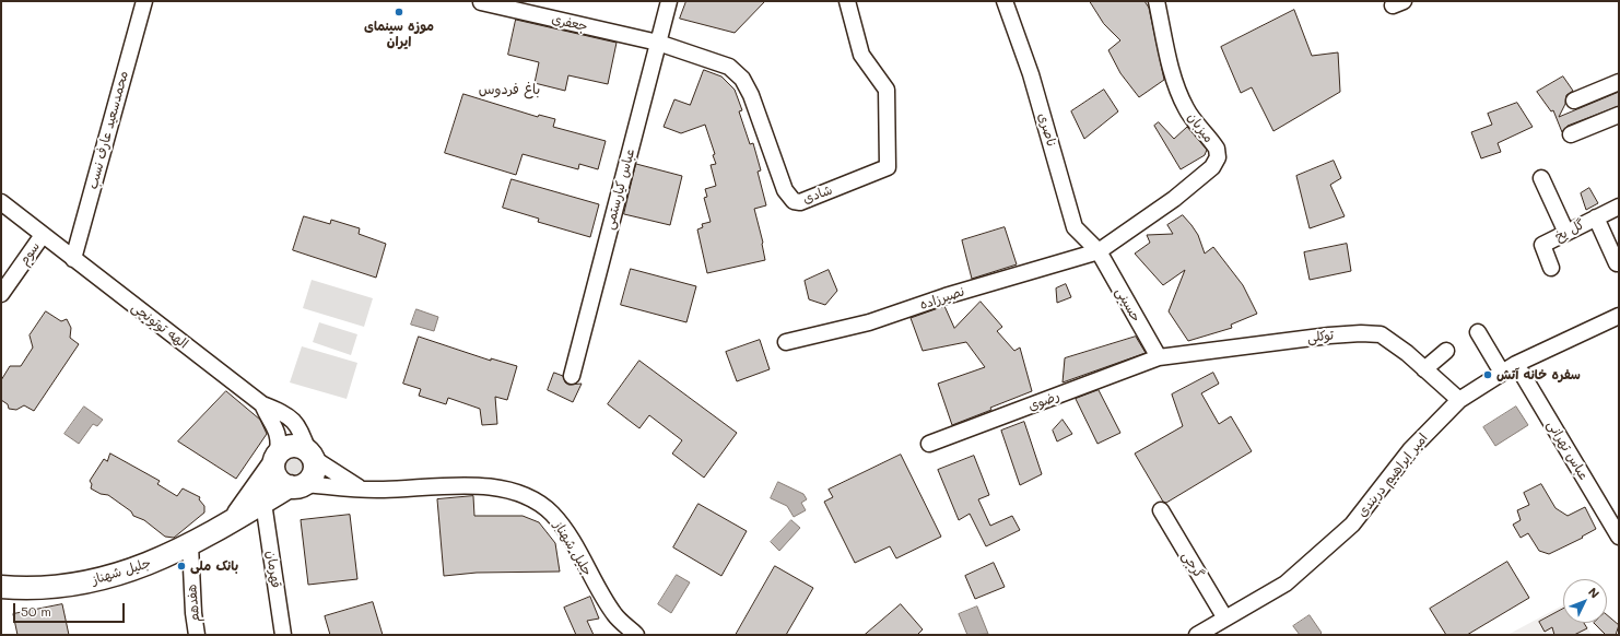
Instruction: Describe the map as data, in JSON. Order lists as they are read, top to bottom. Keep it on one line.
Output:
{"streets":{"street":["جعفری","میزبان","محمدسعید عارف نسب","ناصری","عباس کیارستمی","شادی","گل یخ","سوم","نصیرزاده","حسینی","الهه توتونچی","توکلی","رضوى","عباس تهرانی","امیر ابراهیم دربندی","جلیل شهناز","گرجی","قهرمان","هفدهم"]},"crossings":[["جعفری","عباس کیارستمی"],["جعفری","شادی"],["میزبان","ناصری"],["میزبان","نصیرزاده"],["میزبان","حسینی"],["محمدسعید عارف نسب","الهه توتونچی"],["ناصری","نصیرزاده"],["ناصری","حسینی"],["عباس کیارستمی","شادی"],["سوم","الهه توتونچی"],["نصیرزاده","حسینی"],["حسینی","توکلی"],["حسینی","رضوى"],["الهه توتونچی","جلیل شهناز"],["توکلی","رضوى"],["توکلی","امیر ابراهیم دربندی"],["عباس تهرانی","امیر ابراهیم دربندی"],["امیر ابراهیم دربندی","گرجی"],["جلیل شهناز","قهرمان"],["جلیل شهناز","هفدهم"]],"districts":["باغ فردوس"],"places":["موزه سینمای ایران","سفره خانه آتش","بانک ملی"],"scale_bar":"50 m","north":"top right"}
